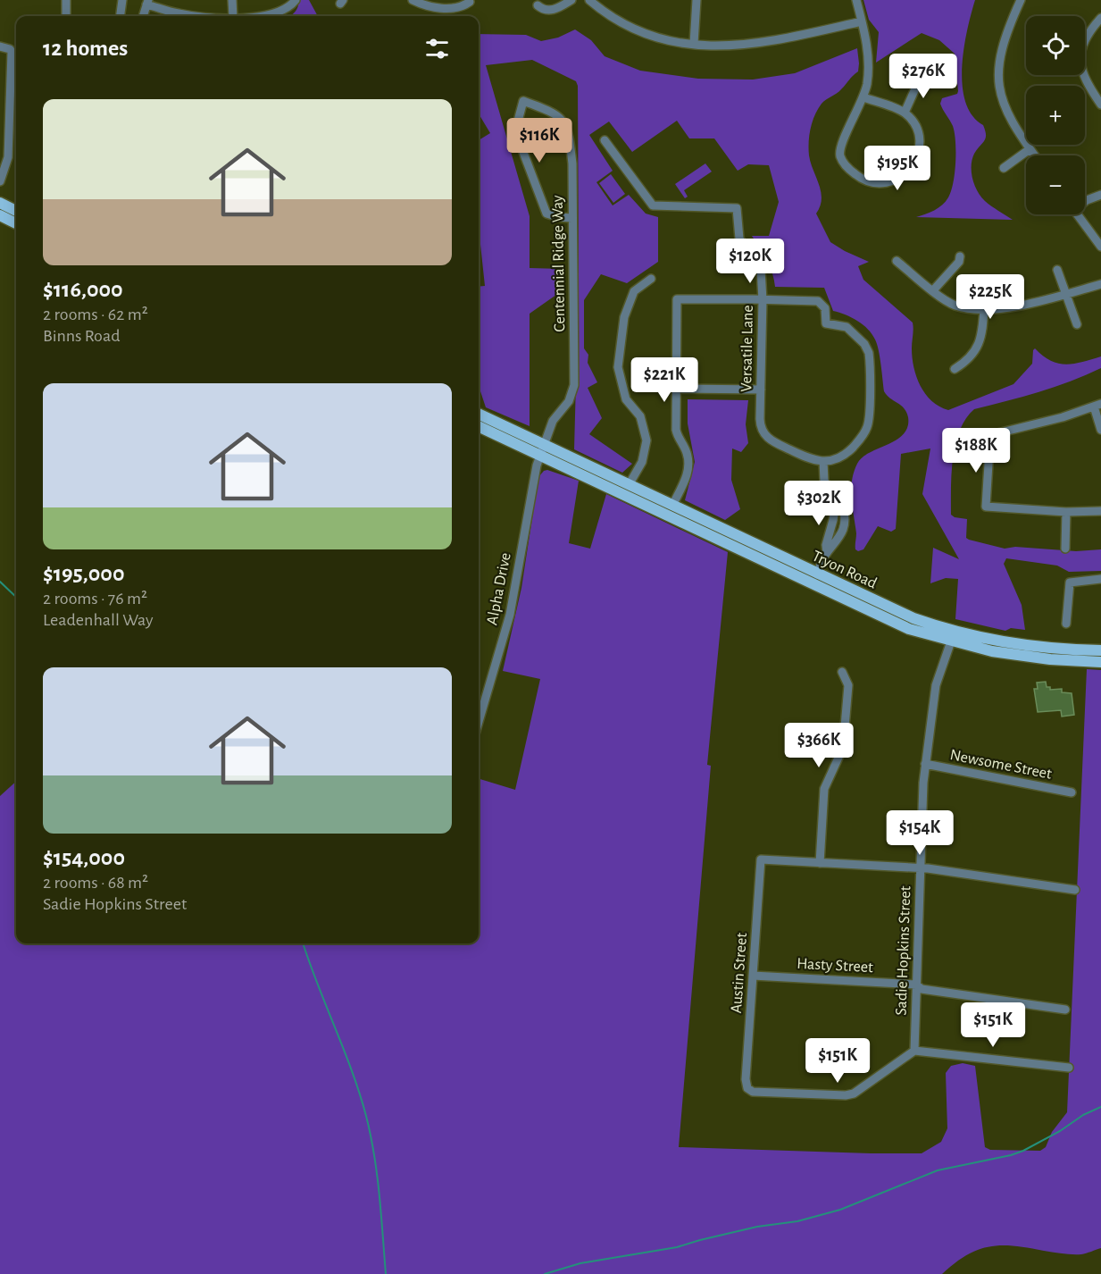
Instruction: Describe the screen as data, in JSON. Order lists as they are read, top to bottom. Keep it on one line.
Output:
{"streets":{"main road":["Tryon Road"],"street":["Centennial Ridge Way","Versatile Lane","Alpha Drive","Newsome Street","Sadie Hopkins Street","Hasty Street","Austin Street"]},"crossings":[["Centennial Ridge Way","Tryon Road"],["Centennial Ridge Way","Alpha Drive"],["Tryon Road","Alpha Drive"],["Tryon Road","Sadie Hopkins Street"],["Newsome Street","Sadie Hopkins Street"],["Sadie Hopkins Street","Hasty Street"],["Sadie Hopkins Street","Austin Street"],["Hasty Street","Austin Street"]],"page":{"map_buttons":["+","−"],"heading":"12 homes","price":["$276K","$116K","$195K","$120K","$225K","$221K","$188K","$302K","$366K","$154K","$151K","$151K"],"list":[{"name":"$116,000","note":"2 rooms · 62 m² · Binns Road"},{"name":"$195,000","note":"2 rooms · 76 m² · Leadenhall Way"},{"name":"$154,000","note":"2 rooms · 68 m² · Sadie Hopkins Street"}]}}
